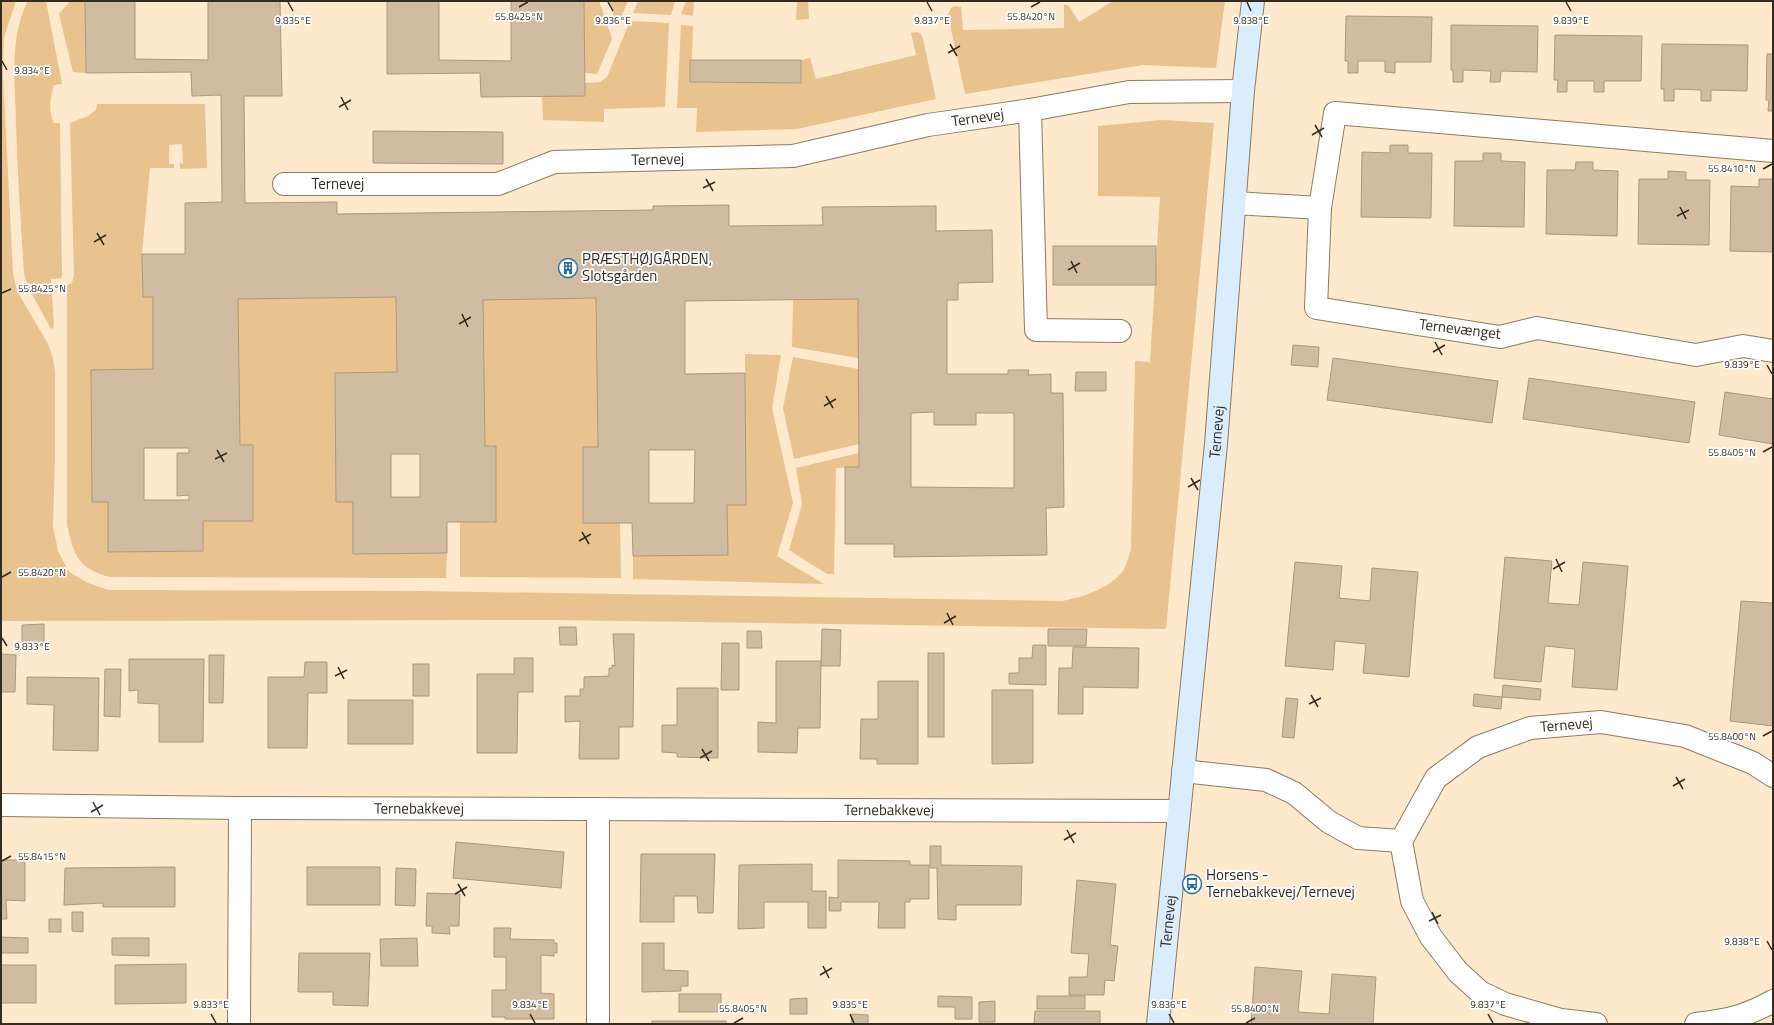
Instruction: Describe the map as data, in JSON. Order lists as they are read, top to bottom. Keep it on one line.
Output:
{"streets":{"street":["Ternevej","Ternevænget","Ternebakkevej"]},"crossings":[["Ternevej","Ternebakkevej"]],"places":{"building":["PRÆSTHØJGÅRDEN, Slotsgården"],"bus stop":["Horsens - Ternebakkevej/Ternevej"]},"coordinates":["55.8420°N","55.8425°N","9.835°E","9.836°E","9.837°E","9.838°E","9.839°E","9.834°E","55.8410°N","55.8405°N","9.833°E","55.8400°N","55.8415°N"]}
